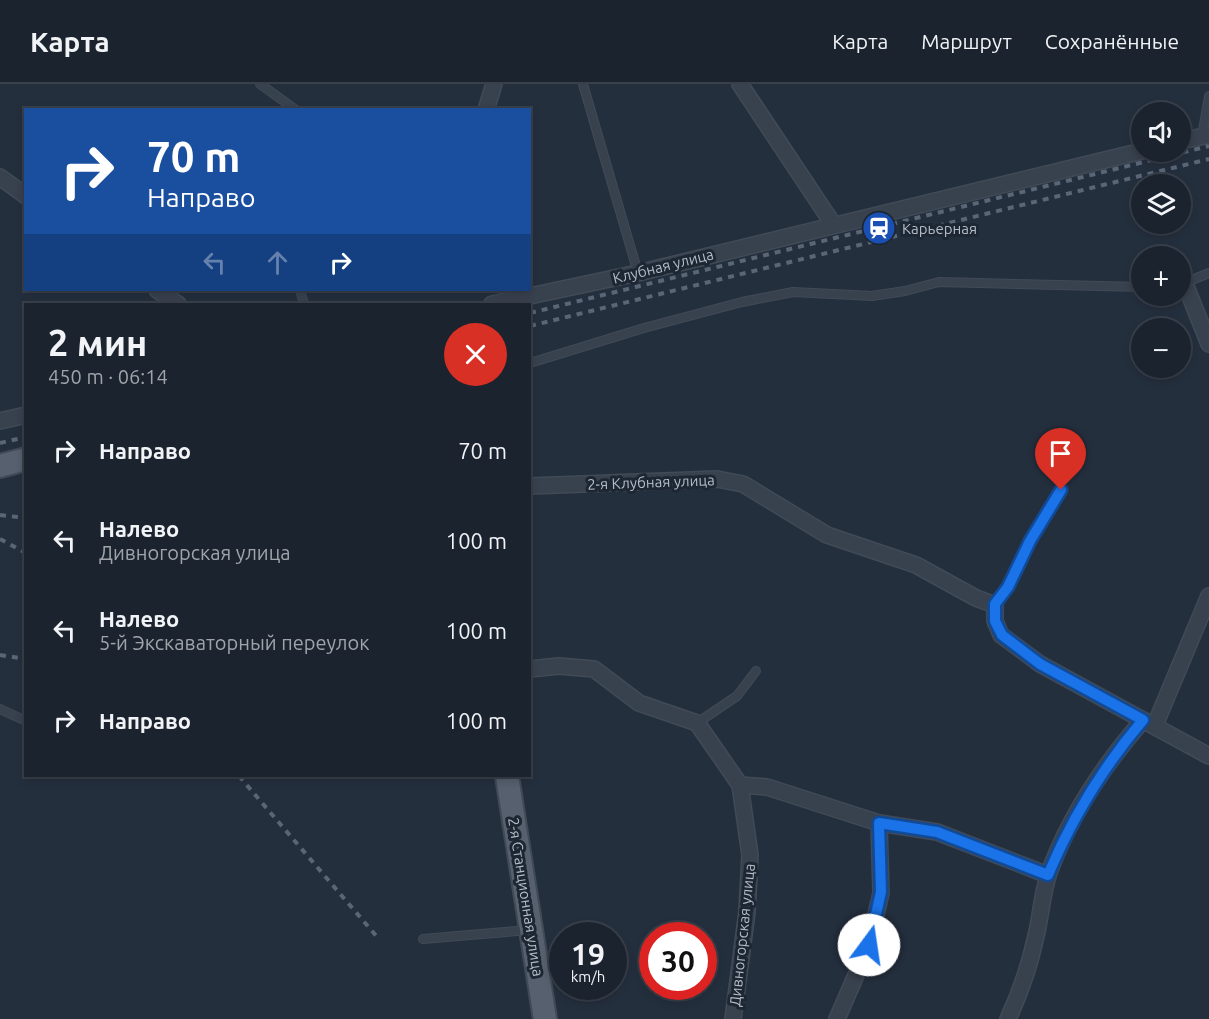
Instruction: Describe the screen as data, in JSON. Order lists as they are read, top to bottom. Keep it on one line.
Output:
{"streets":{"main road":["2-я Станционная улица"],"street":["Клубная улица","2-я Клубная улица","Дивногорская улица"]},"places":{"station":["Карьерная"]},"page":{"header":"Карта","nav":["Карта","Маршрут","Сохранённые"],"map_buttons":["+","−"],"turn":["70 m","Направо"],"heading":["2 мин","450 m · 06:14"],"list":[{"name":"Направо","value":"70 m"},{"name":"Налево","note":"Дивногорская улица","value":"100 m"},{"name":"Налево","note":"5-й Экскаваторный переулок","value":"100 m"},{"name":"Направо","value":"100 m"}],"speed":"19 km/h","limit":"30"}}
